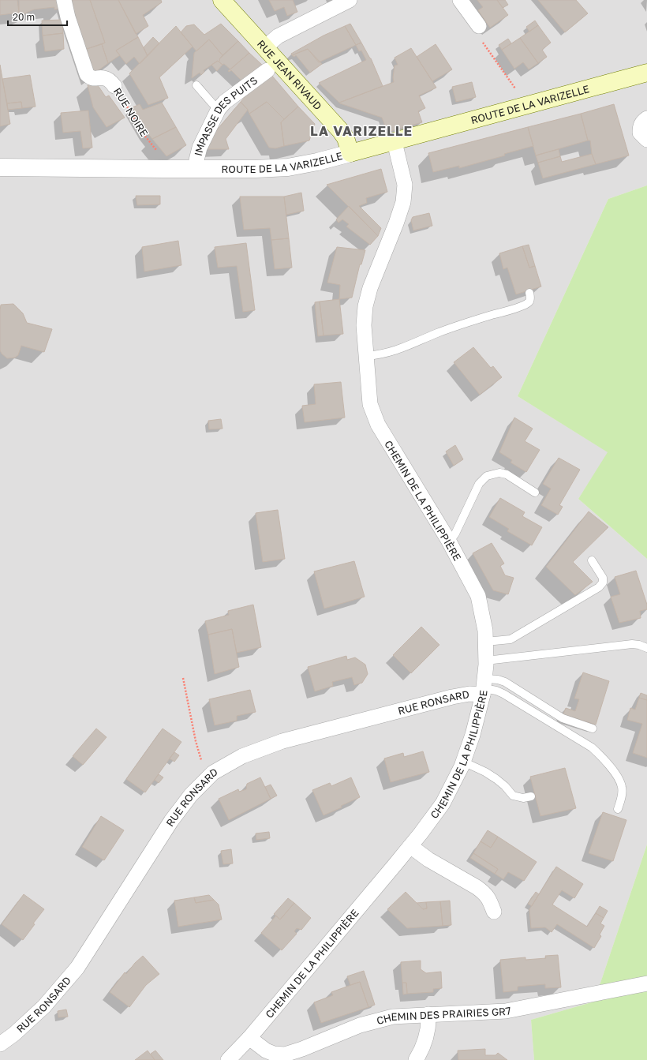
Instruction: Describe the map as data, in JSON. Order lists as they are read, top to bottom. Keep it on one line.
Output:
{"streets":{"main road":["RUE JEAN RIVAUD","ROUTE DE LA VARIZELLE"],"street":["RUE NOIRE","IMPASSE DES PUITS","CHEMIN DE LA PHILIPPIÈRE","RUE RONSARD","CHEMIN DES PRAIRIES GR7"]},"crossings":[["RUE JEAN RIVAUD","ROUTE DE LA VARIZELLE"],["ROUTE DE LA VARIZELLE","IMPASSE DES PUITS"],["ROUTE DE LA VARIZELLE","CHEMIN DE LA PHILIPPIÈRE"],["CHEMIN DE LA PHILIPPIÈRE","RUE RONSARD"],["CHEMIN DE LA PHILIPPIÈRE","CHEMIN DES PRAIRIES GR7"]],"districts":["LA VARIZELLE"],"scale_bar":"20 m"}
